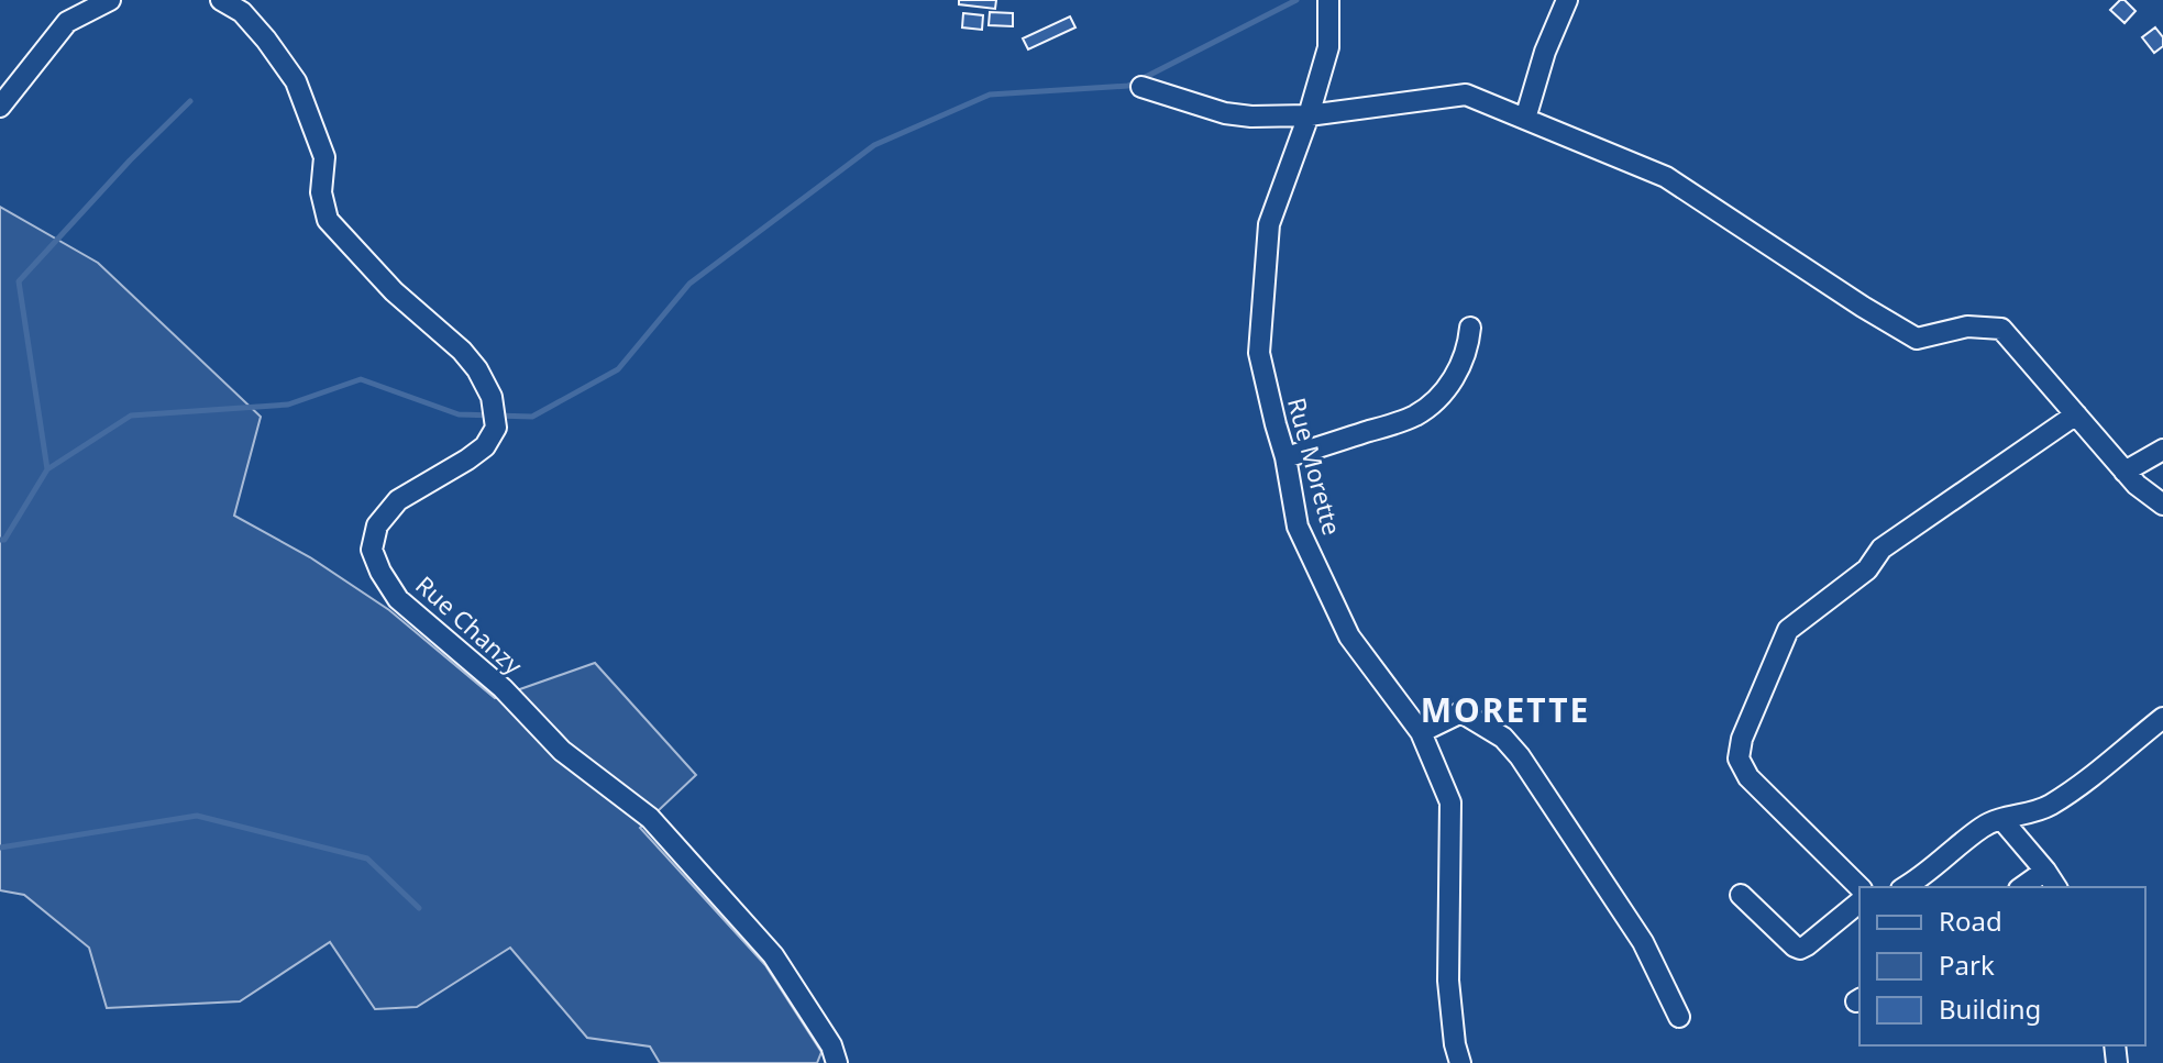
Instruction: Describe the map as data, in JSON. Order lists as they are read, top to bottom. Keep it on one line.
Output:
{"streets":{"street":["Rue Morette","Rue Chanzy"]},"districts":["MORETTE"],"legend":["Road","Park","Building"]}
